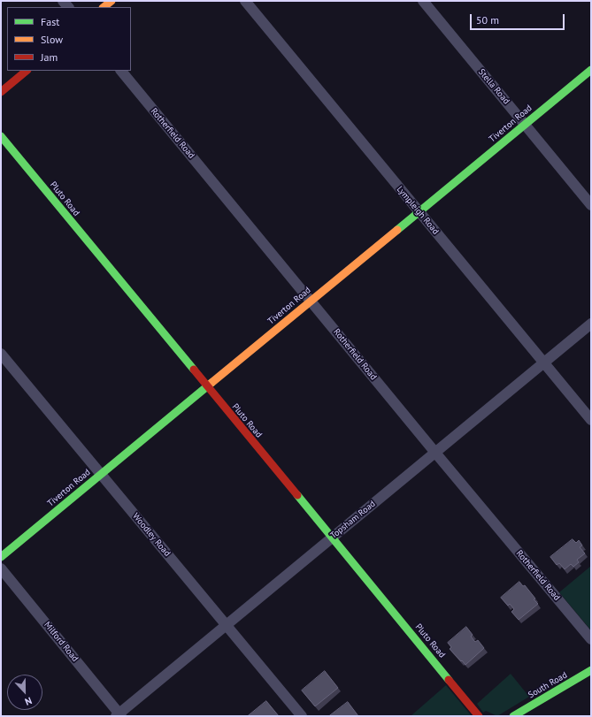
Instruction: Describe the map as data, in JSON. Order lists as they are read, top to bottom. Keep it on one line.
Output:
{"streets":{"street":["Stella Road","Tiverton Road","Rotherfield Road","Pluto Road","Lympleigh Road","Topsham Road","Woodley Road","Milford Road","South Road"]},"crossings":[["Stella Road","Tiverton Road"],["Tiverton Road","Rotherfield Road"],["Tiverton Road","Pluto Road"],["Tiverton Road","Lympleigh Road"],["Tiverton Road","Woodley Road"],["Rotherfield Road","Topsham Road"],["Pluto Road","Topsham Road"],["Lympleigh Road","Topsham Road"],["Topsham Road","Woodley Road"],["Topsham Road","Milford Road"]],"legend":["Fast","Slow","Jam"],"scale_bar":"50 m","north":"bottom"}
